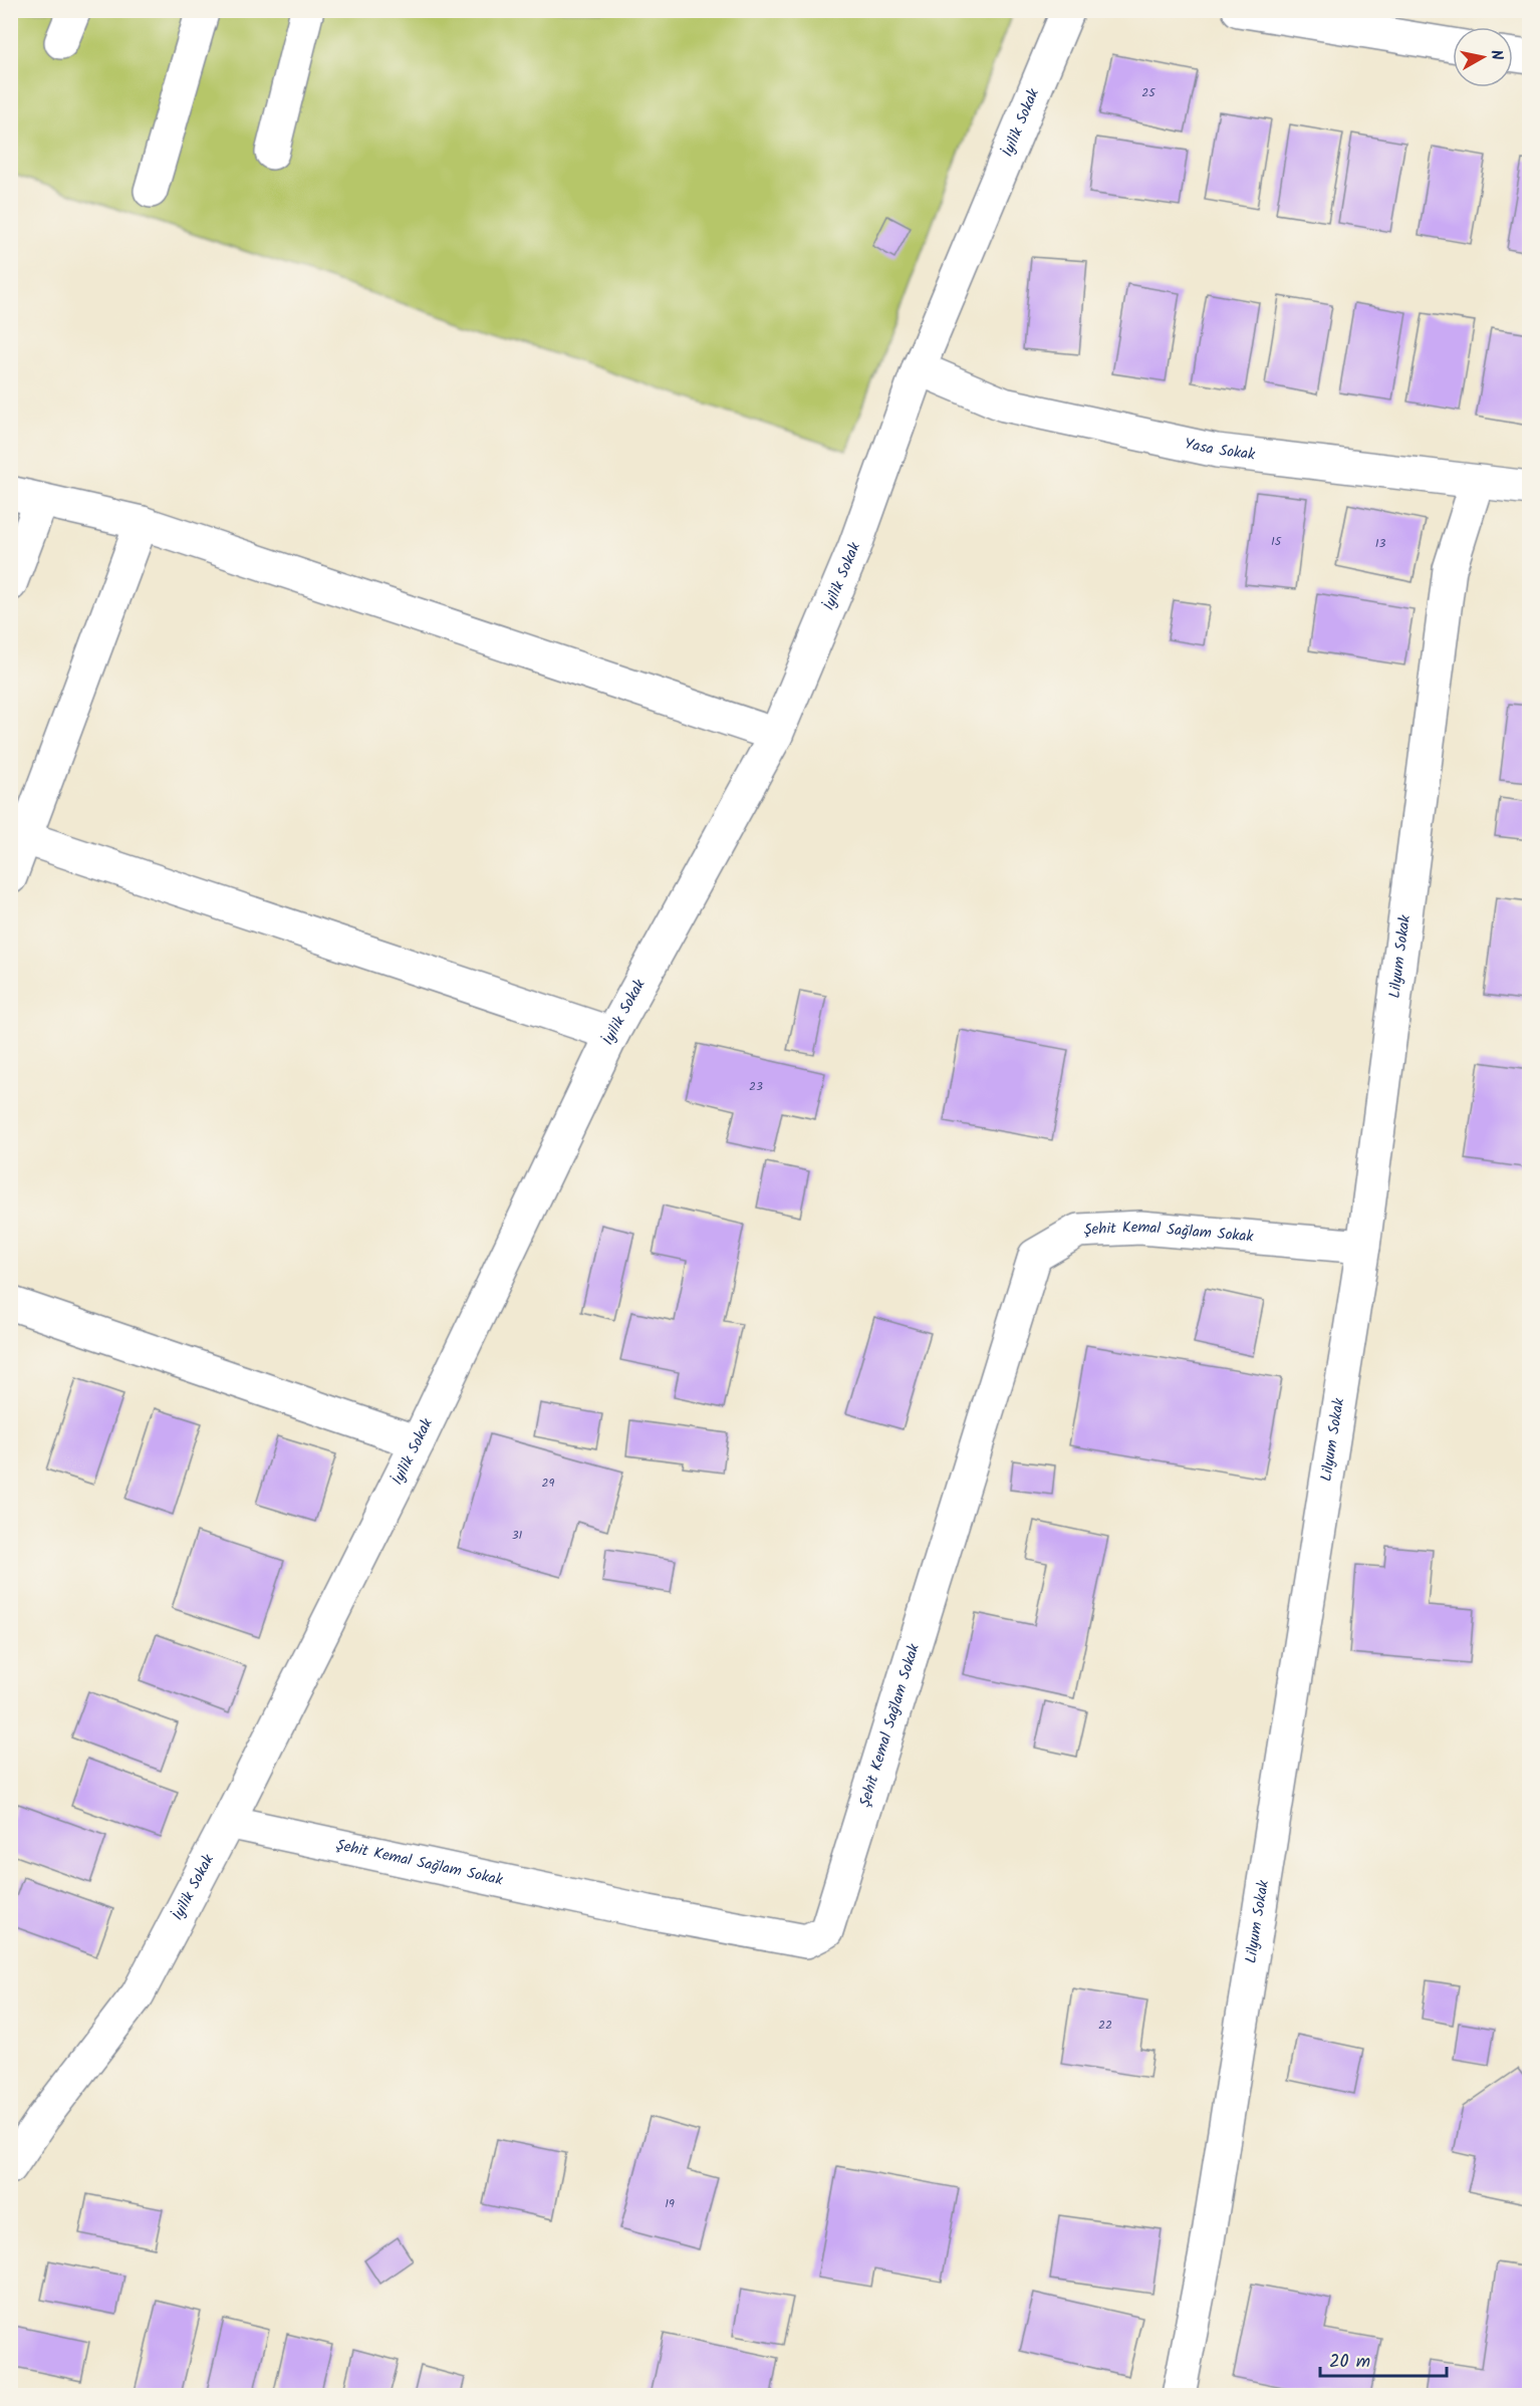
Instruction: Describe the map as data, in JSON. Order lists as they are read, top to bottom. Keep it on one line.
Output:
{"streets":{"street":["İyilik Sokak","Yasa Sokak","Lilyum Sokak","Şehit Kemal Sağlam Sokak"]},"crossings":[["İyilik Sokak","Yasa Sokak"],["İyilik Sokak","Şehit Kemal Sağlam Sokak"],["Yasa Sokak","Lilyum Sokak"],["Lilyum Sokak","Şehit Kemal Sağlam Sokak"]],"house_numbers":["25","15","13","23","29","31","22","19"],"scale_bar":"20 m","north":"right"}
